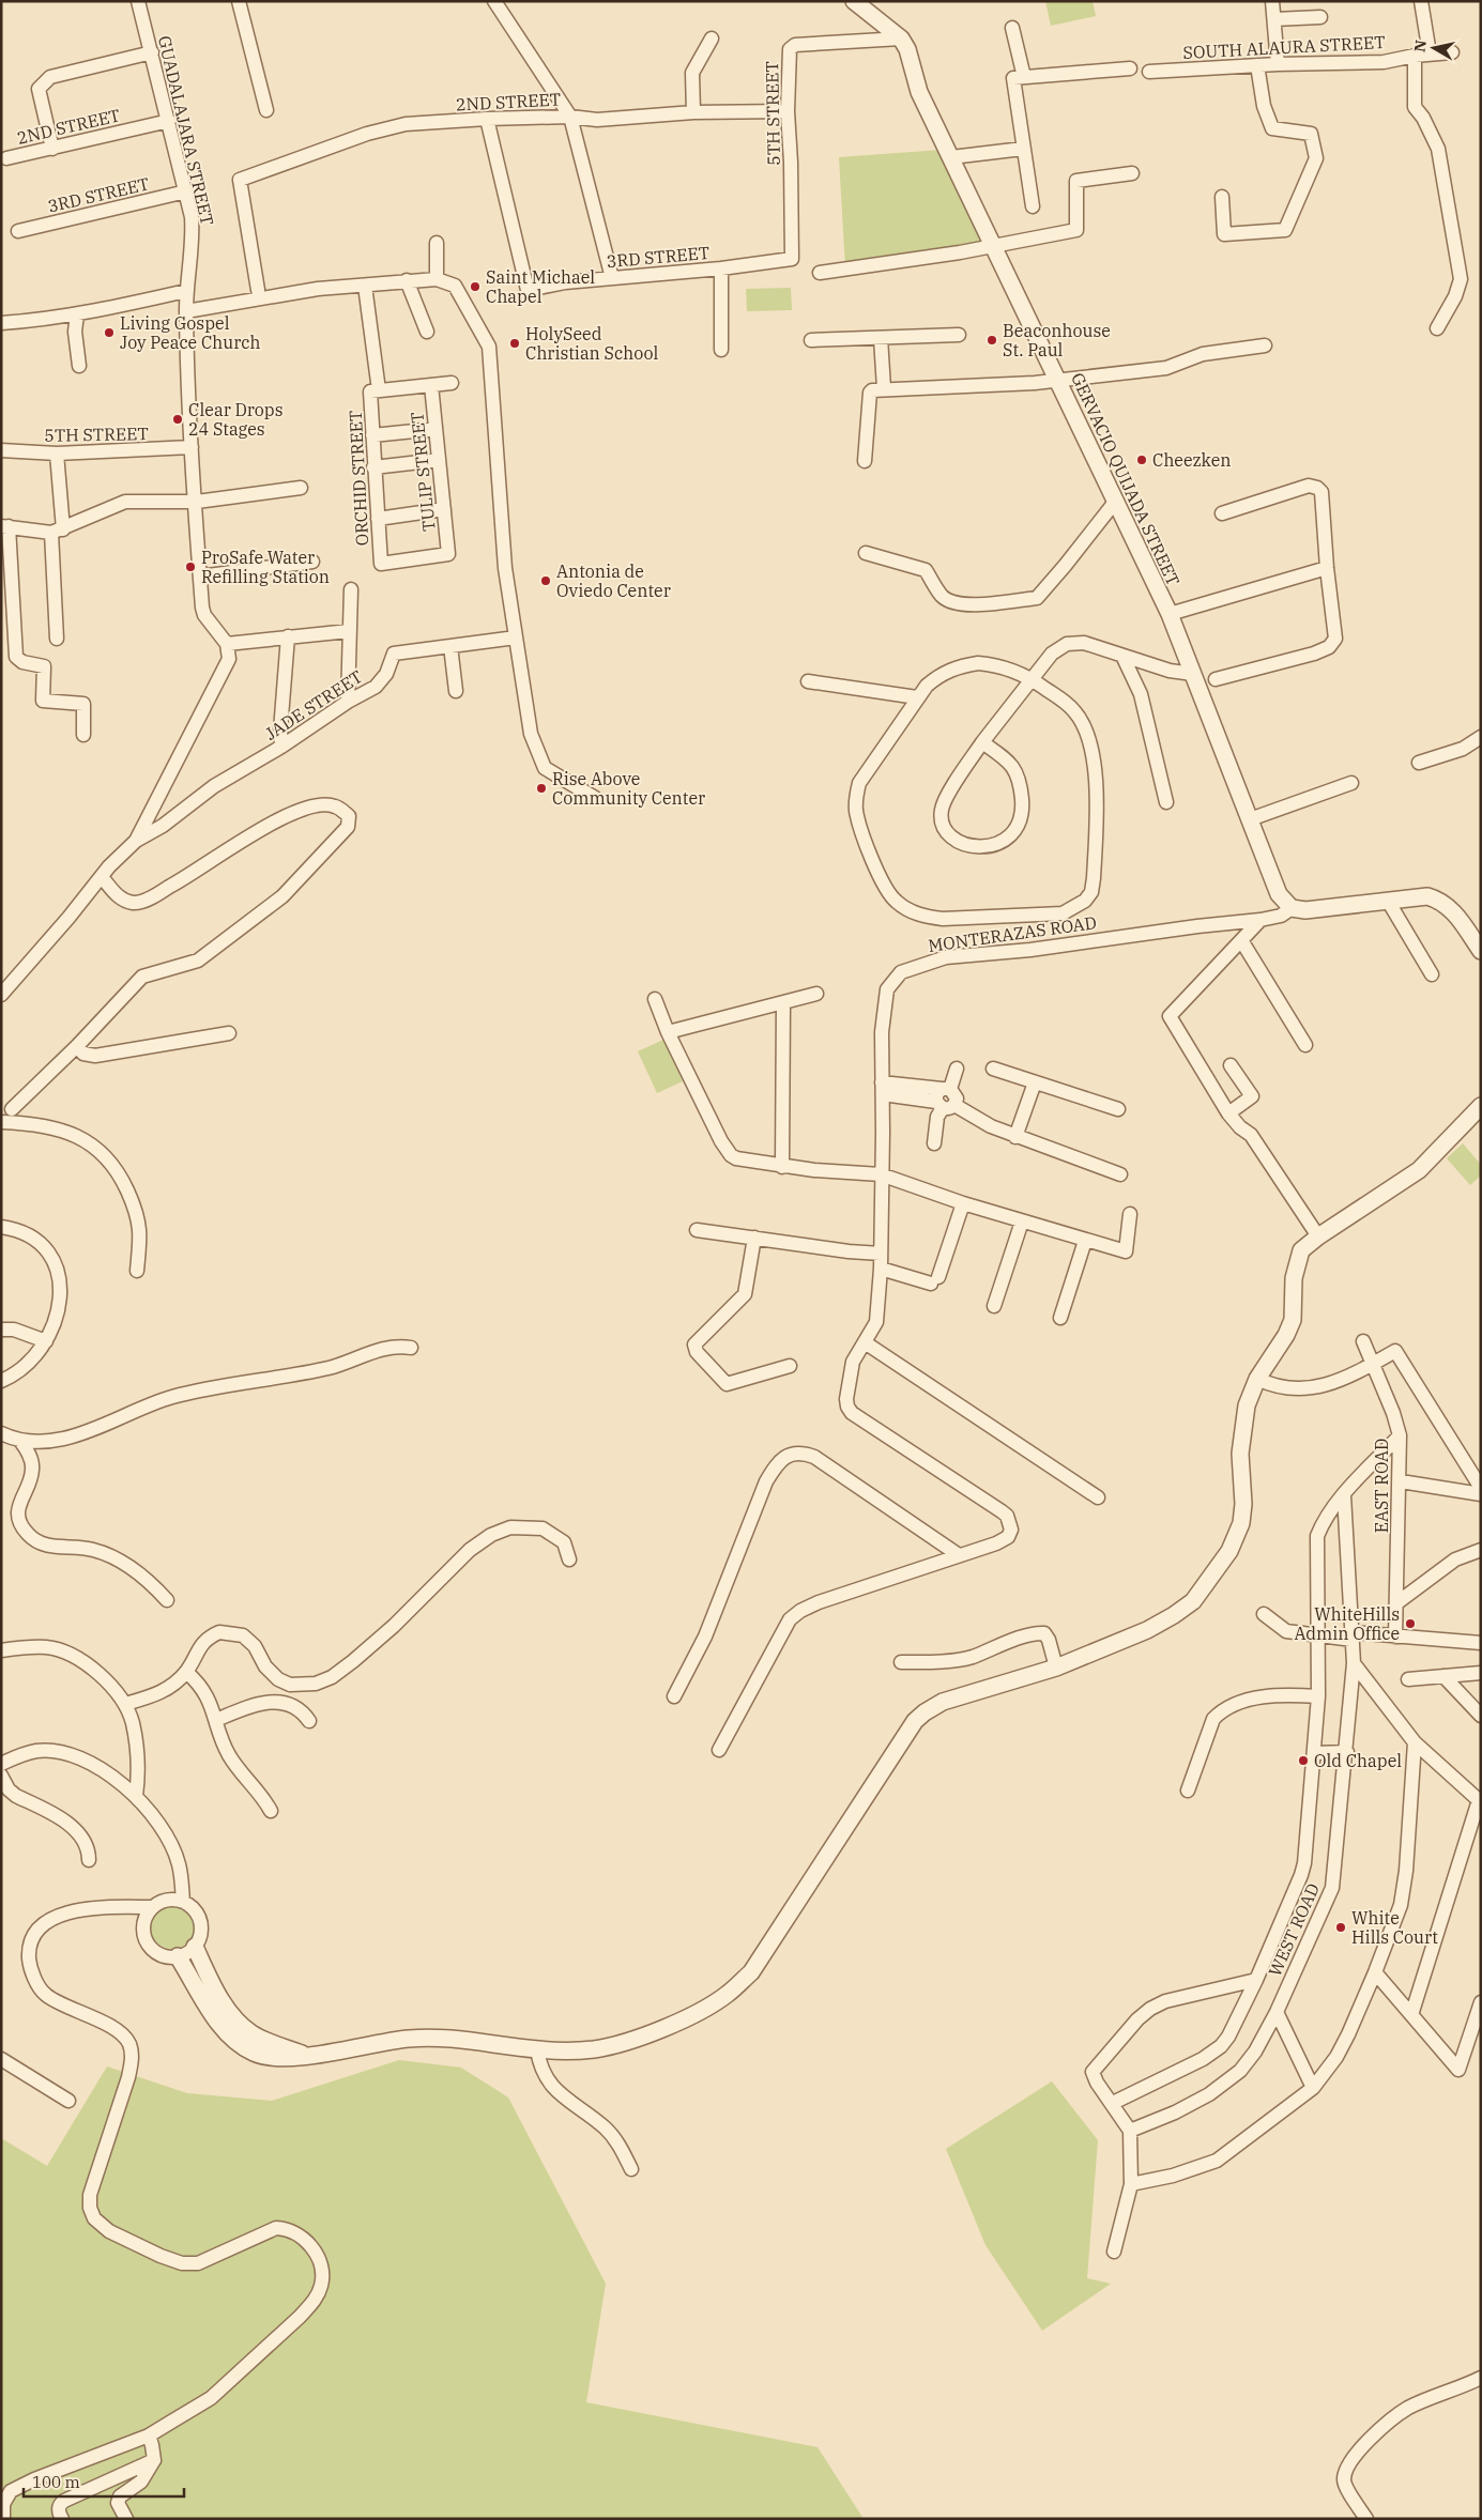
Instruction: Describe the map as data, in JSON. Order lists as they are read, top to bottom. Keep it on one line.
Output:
{"streets":{"street":["SOUTH ALAURA STREET","2ND STREET","5TH STREET","GUADALAJARA STREET","3RD STREET","TULIP STREET","ORCHID STREET","GERVACIO QUIJADA STREET","JADE STREET","MONTERAZAS ROAD","EAST ROAD","WEST ROAD"]},"crossings":[["2ND STREET","5TH STREET"],["2ND STREET","GUADALAJARA STREET"],["2ND STREET","3RD STREET"],["5TH STREET","GUADALAJARA STREET"],["5TH STREET","3RD STREET"],["5TH STREET","GERVACIO QUIJADA STREET"],["GUADALAJARA STREET","3RD STREET"],["TULIP STREET","ORCHID STREET"],["GERVACIO QUIJADA STREET","MONTERAZAS ROAD"]],"places":["Saint Michael Chapel","Living Gospel Joy Peace Church","Beaconhouse St. Paul","HolySeed Christian School","Clear Drops 24 Stages","Cheezken","ProSafe Water Refilling Station","Antonia de Oviedo Center","Rise Above Community Center","WhiteHills Admin Office","Old Chapel","White Hills Court"],"scale_bar":"100 m","north":"left"}
